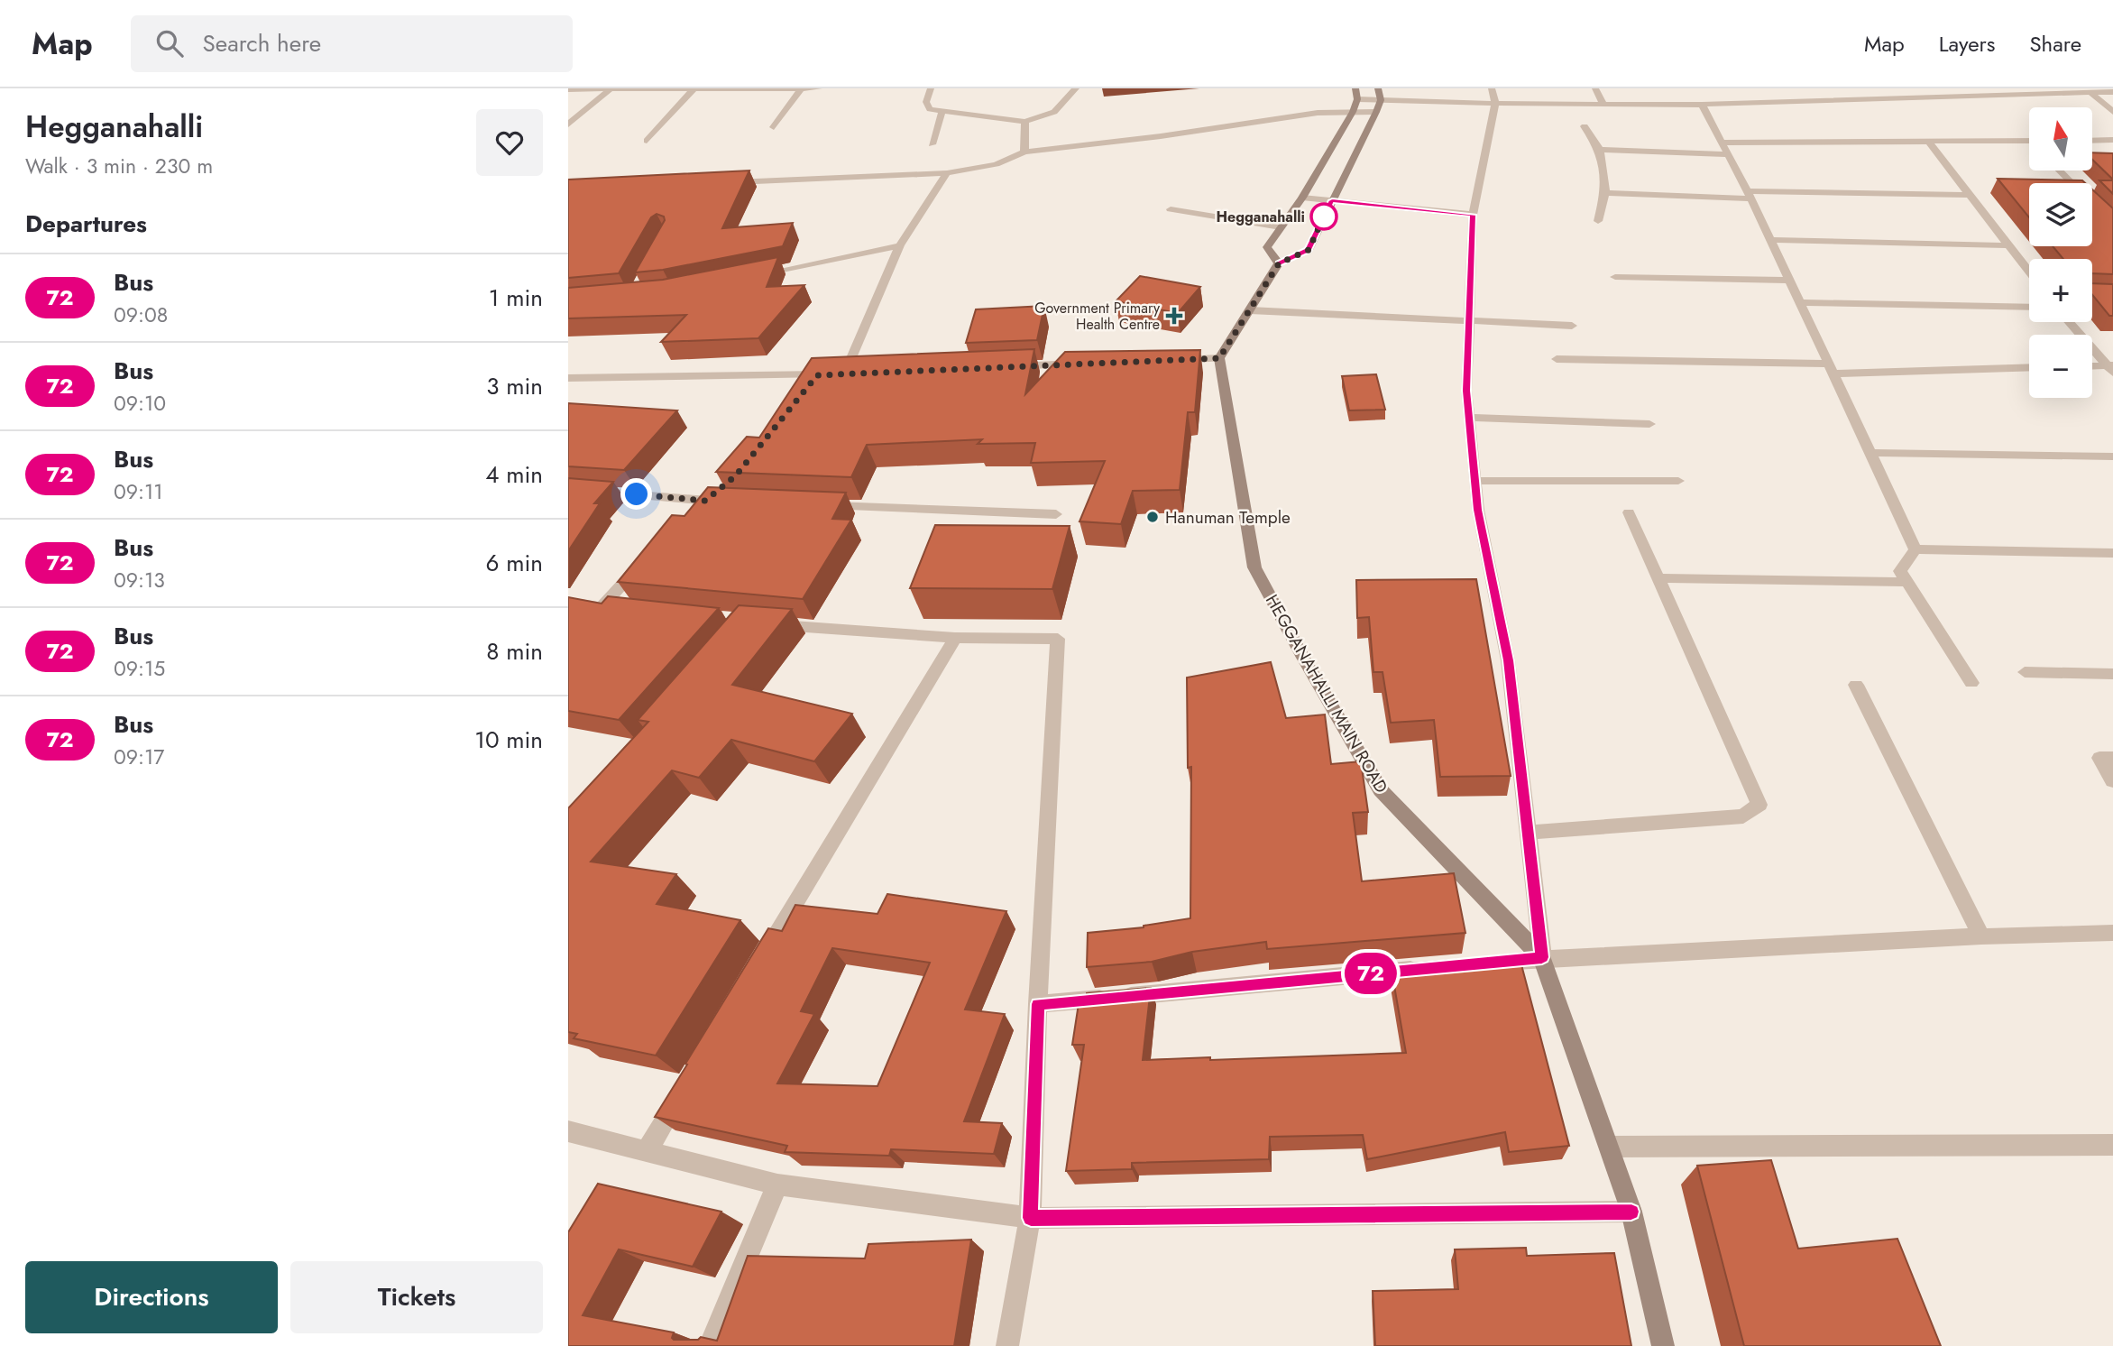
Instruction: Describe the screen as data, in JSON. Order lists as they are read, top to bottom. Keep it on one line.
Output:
{"streets":{"main road":["HEGGANAHALLI MAIN ROAD"]},"places":{"other":["Hegganahalli","Hanuman Temple"],"health":["Government Primary Health Centre"]},"lines":["bus line 72"],"north":"top","page":{"header":"Map","search":"Search here","nav":["Map","Layers","Share"],"heading":[["Hegganahalli","Walk · 3 min · 230 m"],"Departures"],"on_map":"72","map_buttons":["+","−"],"list":[{"mark":"72","name":"Bus","note":"09:08","value":"1 min"},{"mark":"72","name":"Bus","note":"09:10","value":"3 min"},{"mark":"72","name":"Bus","note":"09:11","value":"4 min"},{"mark":"72","name":"Bus","note":"09:13","value":"6 min"},{"mark":"72","name":"Bus","note":"09:15","value":"8 min"},{"mark":"72","name":"Bus","note":"09:17","value":"10 min"}],"buttons":["Directions","Tickets"]}}
